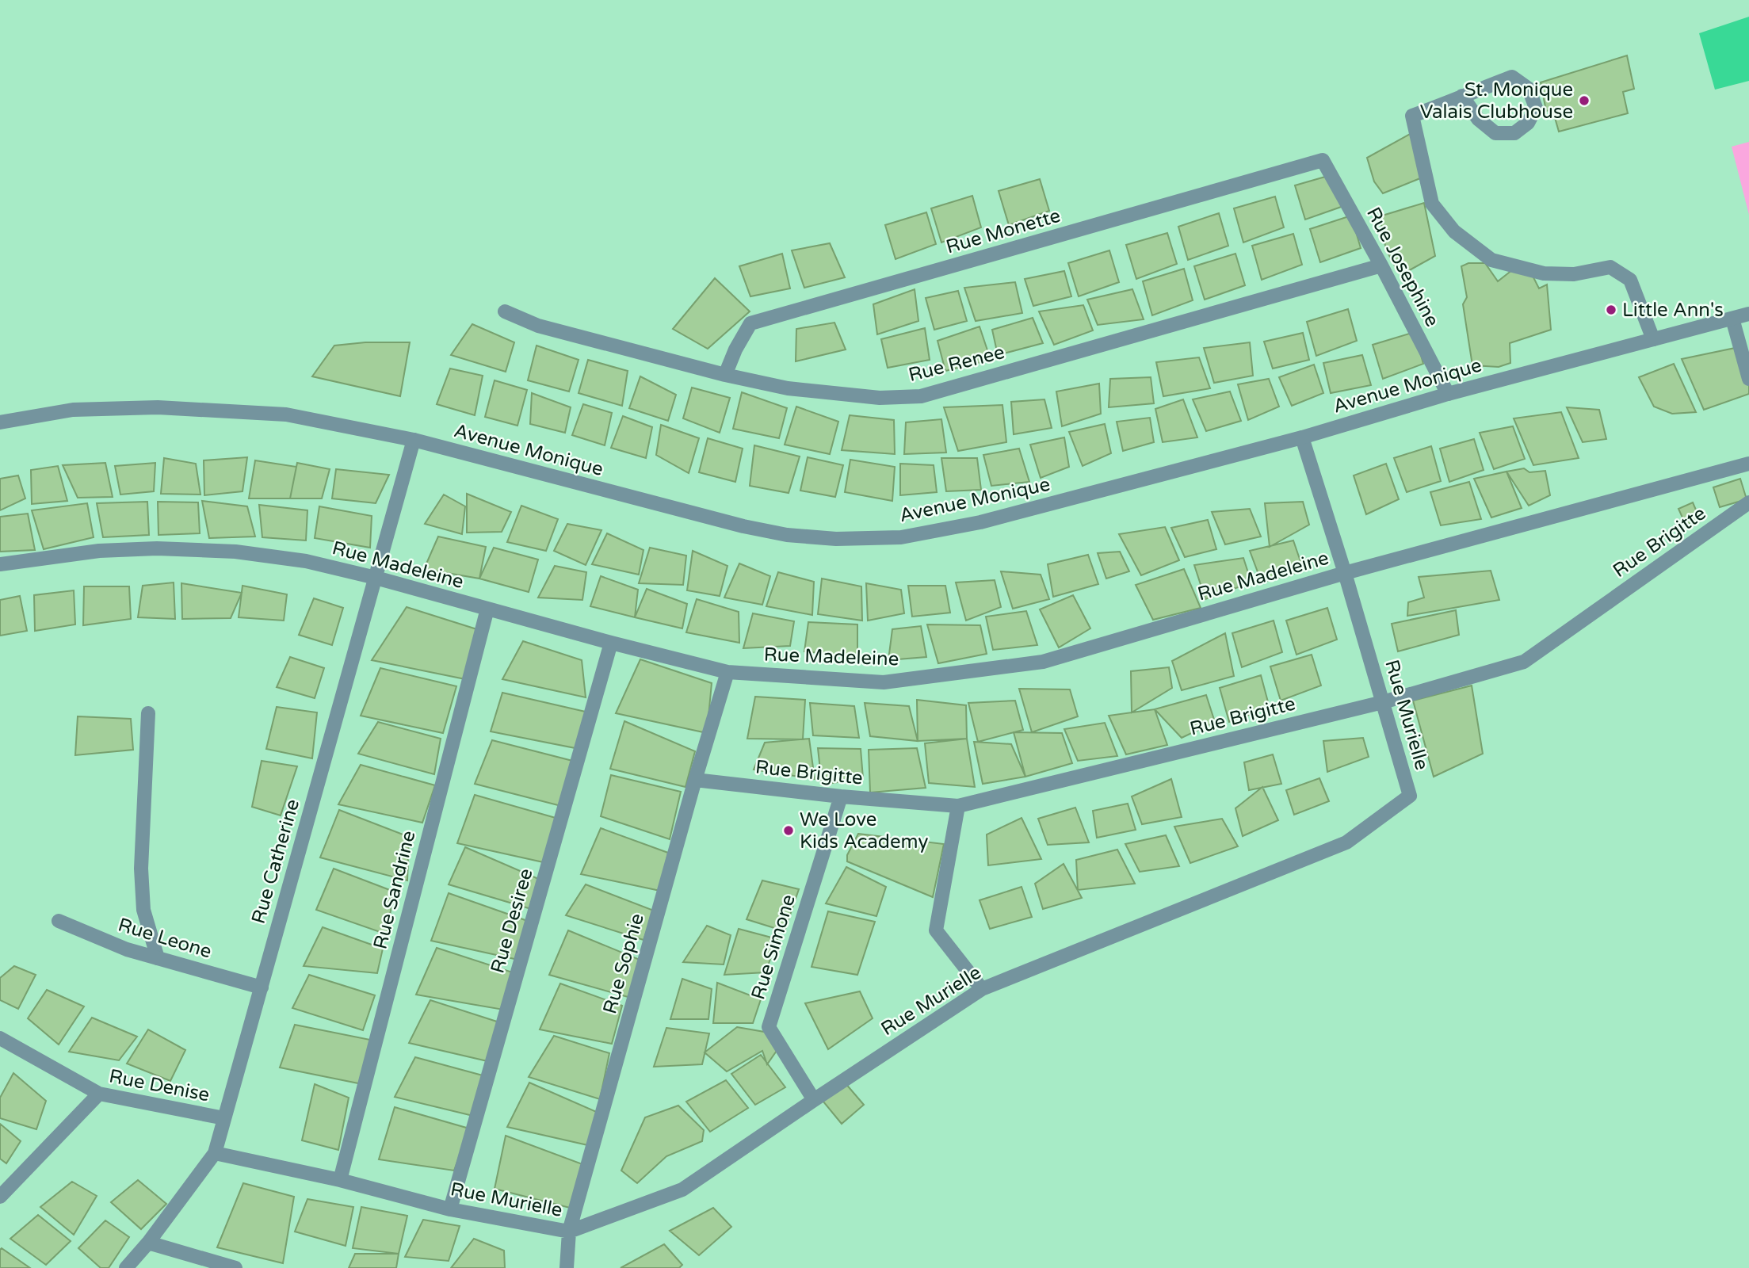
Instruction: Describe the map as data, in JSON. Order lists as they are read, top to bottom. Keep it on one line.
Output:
{"streets":{"street":["Rue Monette","Rue Josephine","Rue Renee","Avenue Monique","Rue Brigitte","Rue Madeleine","Rue Murielle","Rue Catherine","Rue Sandrine","Rue Desiree","Rue Leone","Rue Simone","Rue Sophie","Rue Denise"]},"crossings":[["Rue Monette","Rue Josephine"],["Rue Monette","Rue Renee"],["Rue Josephine","Rue Renee"],["Rue Josephine","Avenue Monique"],["Avenue Monique","Rue Murielle"],["Avenue Monique","Rue Catherine"],["Rue Brigitte","Rue Murielle"],["Rue Brigitte","Rue Simone"],["Rue Brigitte","Rue Sophie"],["Rue Madeleine","Rue Murielle"],["Rue Madeleine","Rue Catherine"],["Rue Madeleine","Rue Sandrine"],["Rue Madeleine","Rue Desiree"],["Rue Madeleine","Rue Sophie"],["Rue Murielle","Rue Catherine"],["Rue Murielle","Rue Sandrine"],["Rue Murielle","Rue Desiree"],["Rue Murielle","Rue Simone"],["Rue Murielle","Rue Sophie"],["Rue Catherine","Rue Leone"],["Rue Catherine","Rue Denise"]],"places":["St. Monique Valais Clubhouse","Little Ann's","We Love Kids Academy"]}
